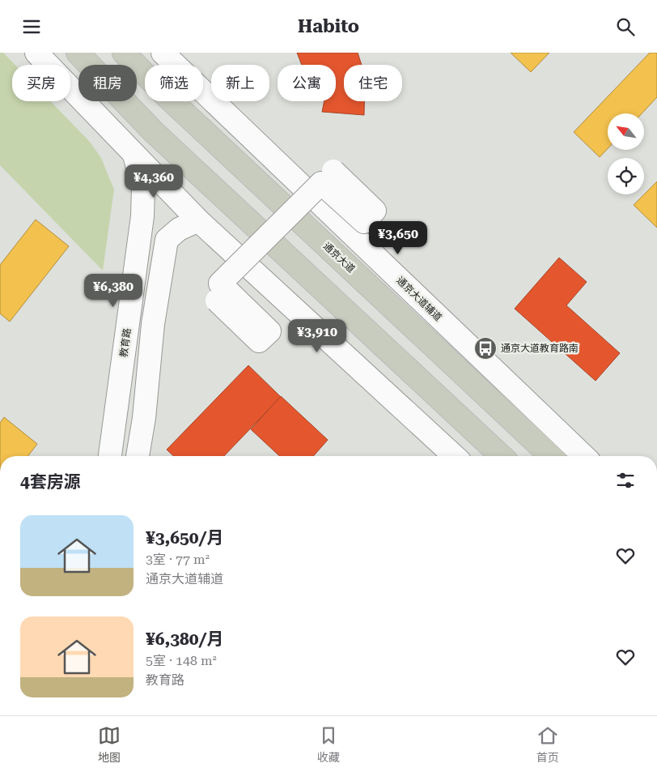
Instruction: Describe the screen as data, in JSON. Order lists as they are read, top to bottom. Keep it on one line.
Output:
{"streets":{"highway":["通京大道"],"street":["通京大道辅道","教育路"]},"places":{"bus stop":["通京大道教育路南"]},"north":"top left","page":{"header":"Habito","chip":["买房","租房","筛选","新上","公寓","住宅"],"price":["¥4,360","¥3,650","¥6,380","¥3,910"],"heading":"4套房源","list":[{"name":"¥3,650/月","note":"3室 · 77 m² · 通京大道辅道"},{"name":"¥6,380/月","note":"5室 · 148 m² · 教育路"}],"tabs":["地图","收藏","首页"]}}
